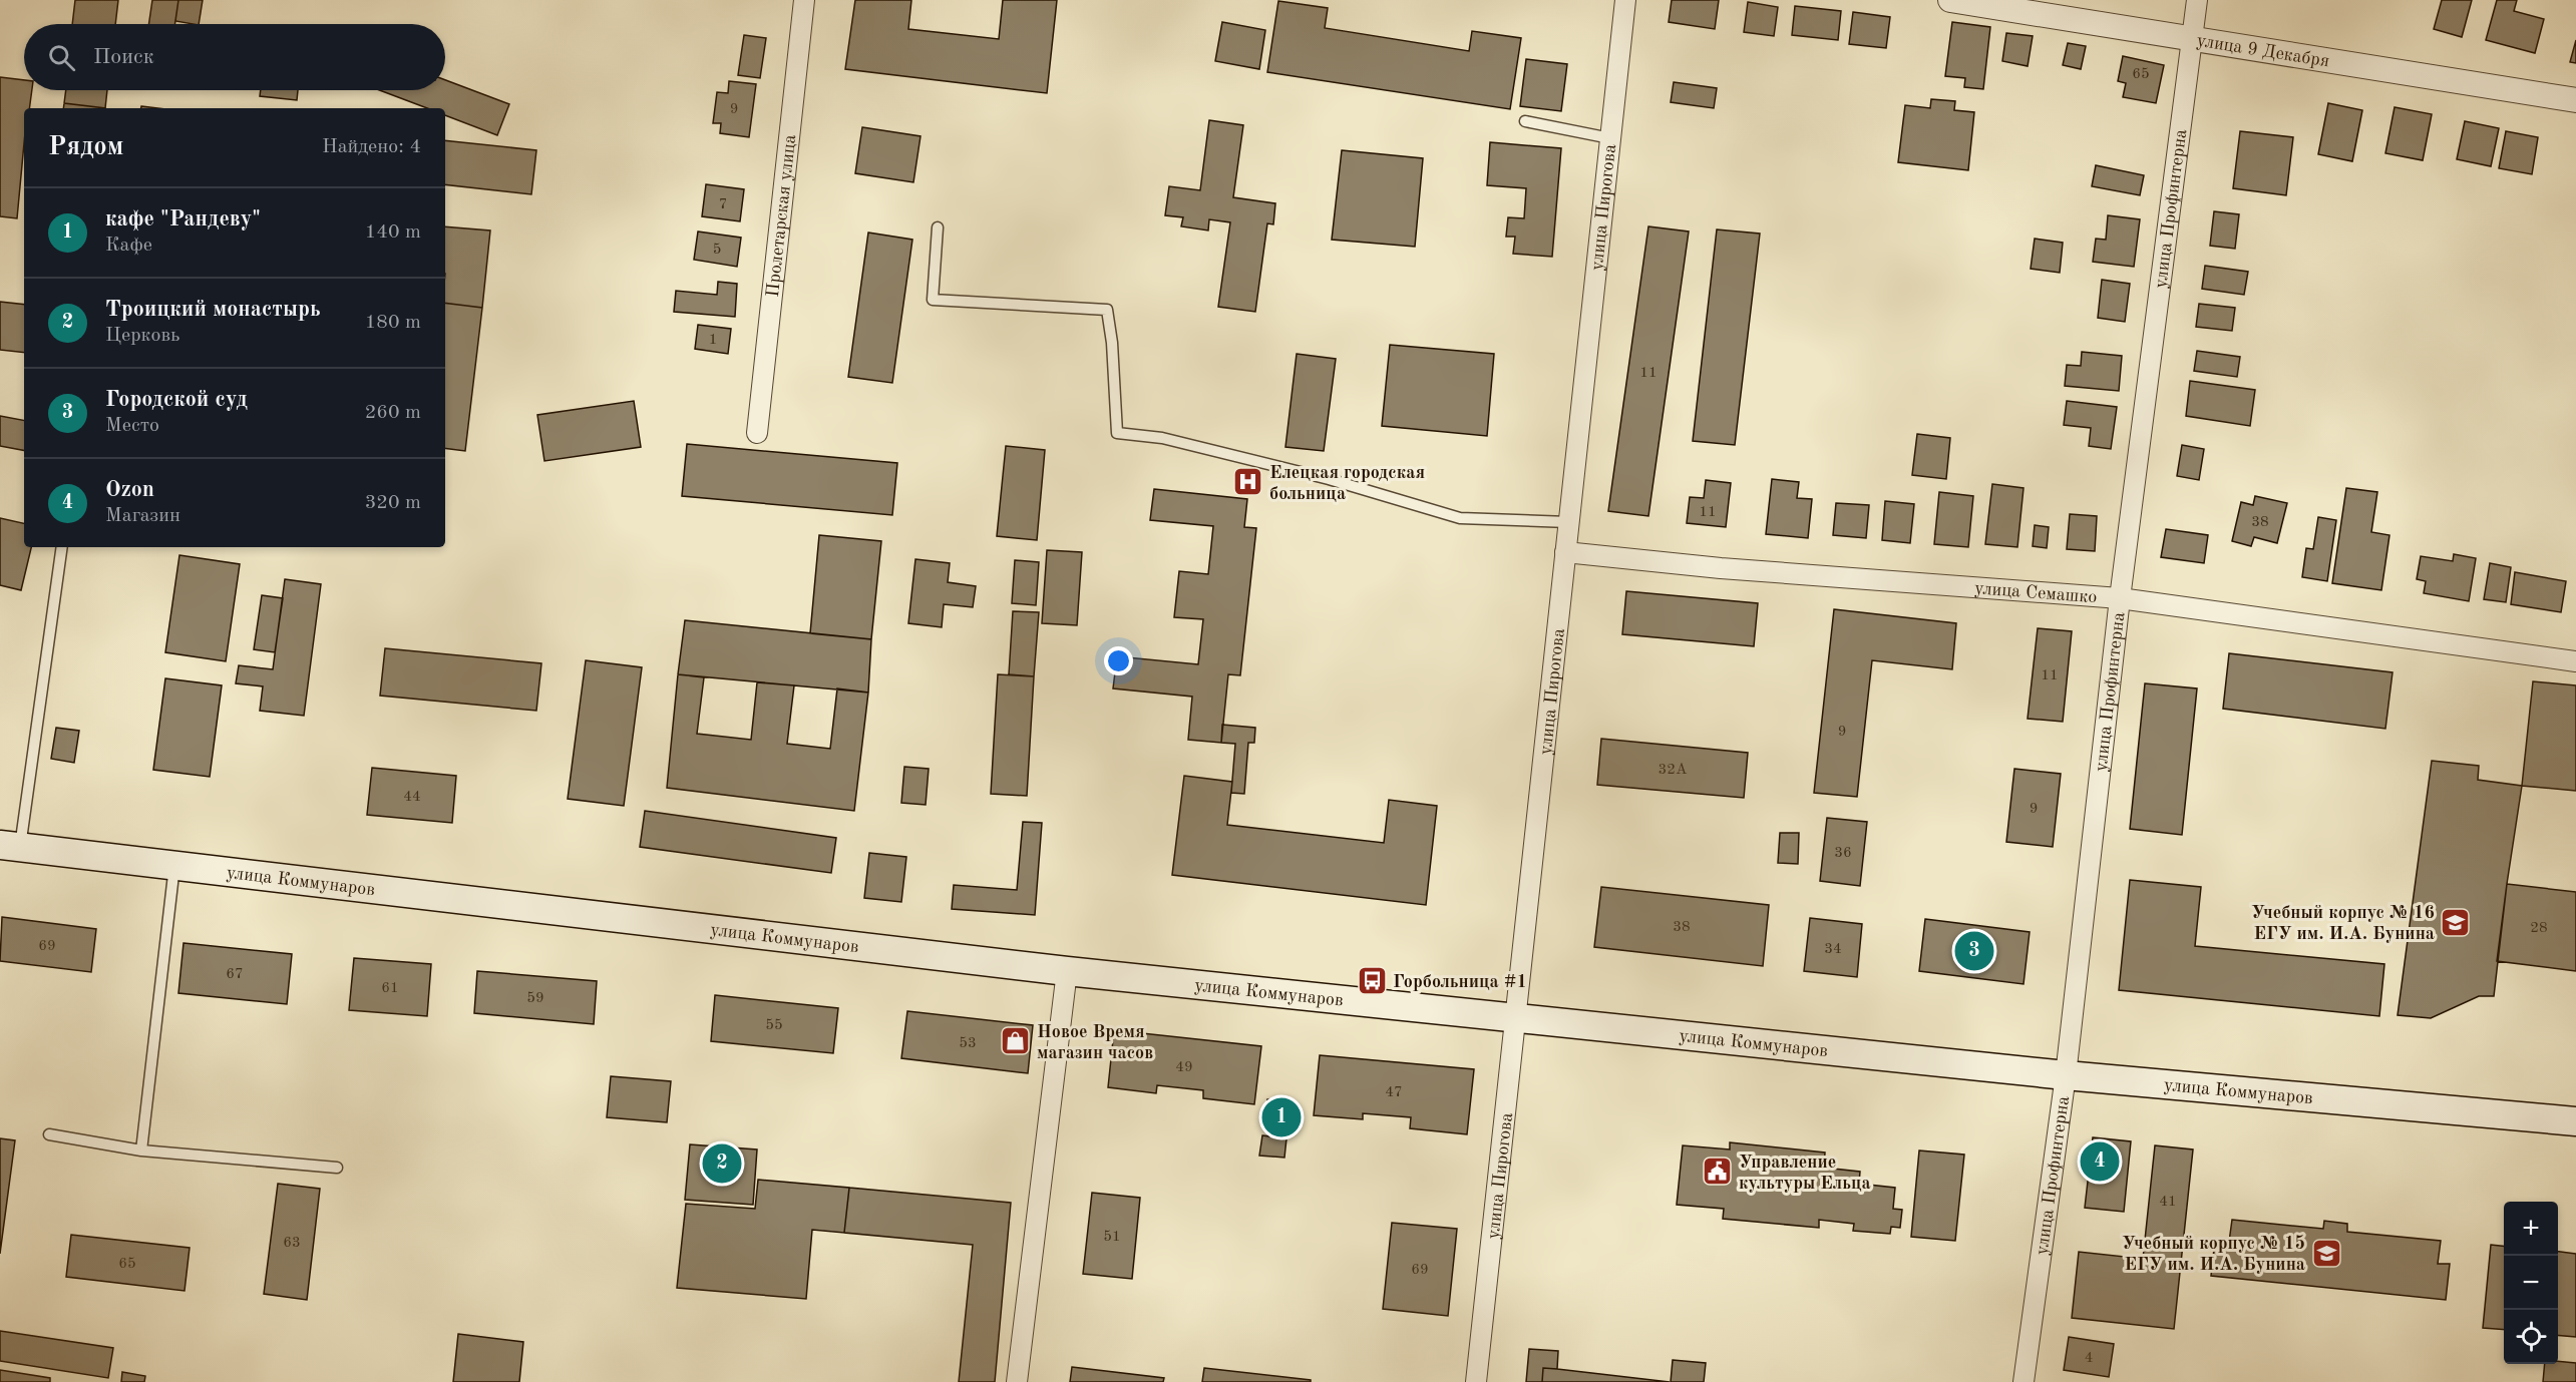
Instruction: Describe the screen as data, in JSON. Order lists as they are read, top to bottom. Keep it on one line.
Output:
{"streets":{"main road":["улица Коммунаров"],"street":["улица 9 Декабря","улица Пирогова","улица Профинтерна","Пролетарская улица","улица Семашко"]},"crossings":[["улица 9 Декабря","улица Профинтерна"],["улица Пирогова","улица Семашко"],["улица Пирогова","улица Коммунаров"],["улица Профинтерна","улица Семашко"],["улица Профинтерна","улица Коммунаров"]],"places":{"hospital":["Елецкая городская больница"],"school or university":["Учебный корпус № 16 ЕГУ им. И.А. Бунина","Учебный корпус № 15 ЕГУ им. И.А. Бунина"],"bus stop":["Горбольница #1"],"shop":["Новое Время магазин часов"],"public building":["Управление культуры Ельца"]},"house_numbers":["65","9","7","5","1","11","11","38","11","9","32А","44","9","36","38","28","69","34","67","61","59","55","53","49","47","41","51","63","65","69","4"],"page":{"search":"Поиск","heading":["Рядом","Найдено: 4"],"list":[{"mark":"1","name":"кафе \"Рандеву\"","note":"Кафе","value":"140 m"},{"mark":"2","name":"Троицкий монастырь","note":"Церковь","value":"180 m"},{"mark":"3","name":"Городской суд","note":"Место","value":"260 m"},{"mark":"4","name":"Ozon","note":"Магазин","value":"320 m"}],"pins":["3","1","4","2"],"map_buttons":["+","−"]}}
